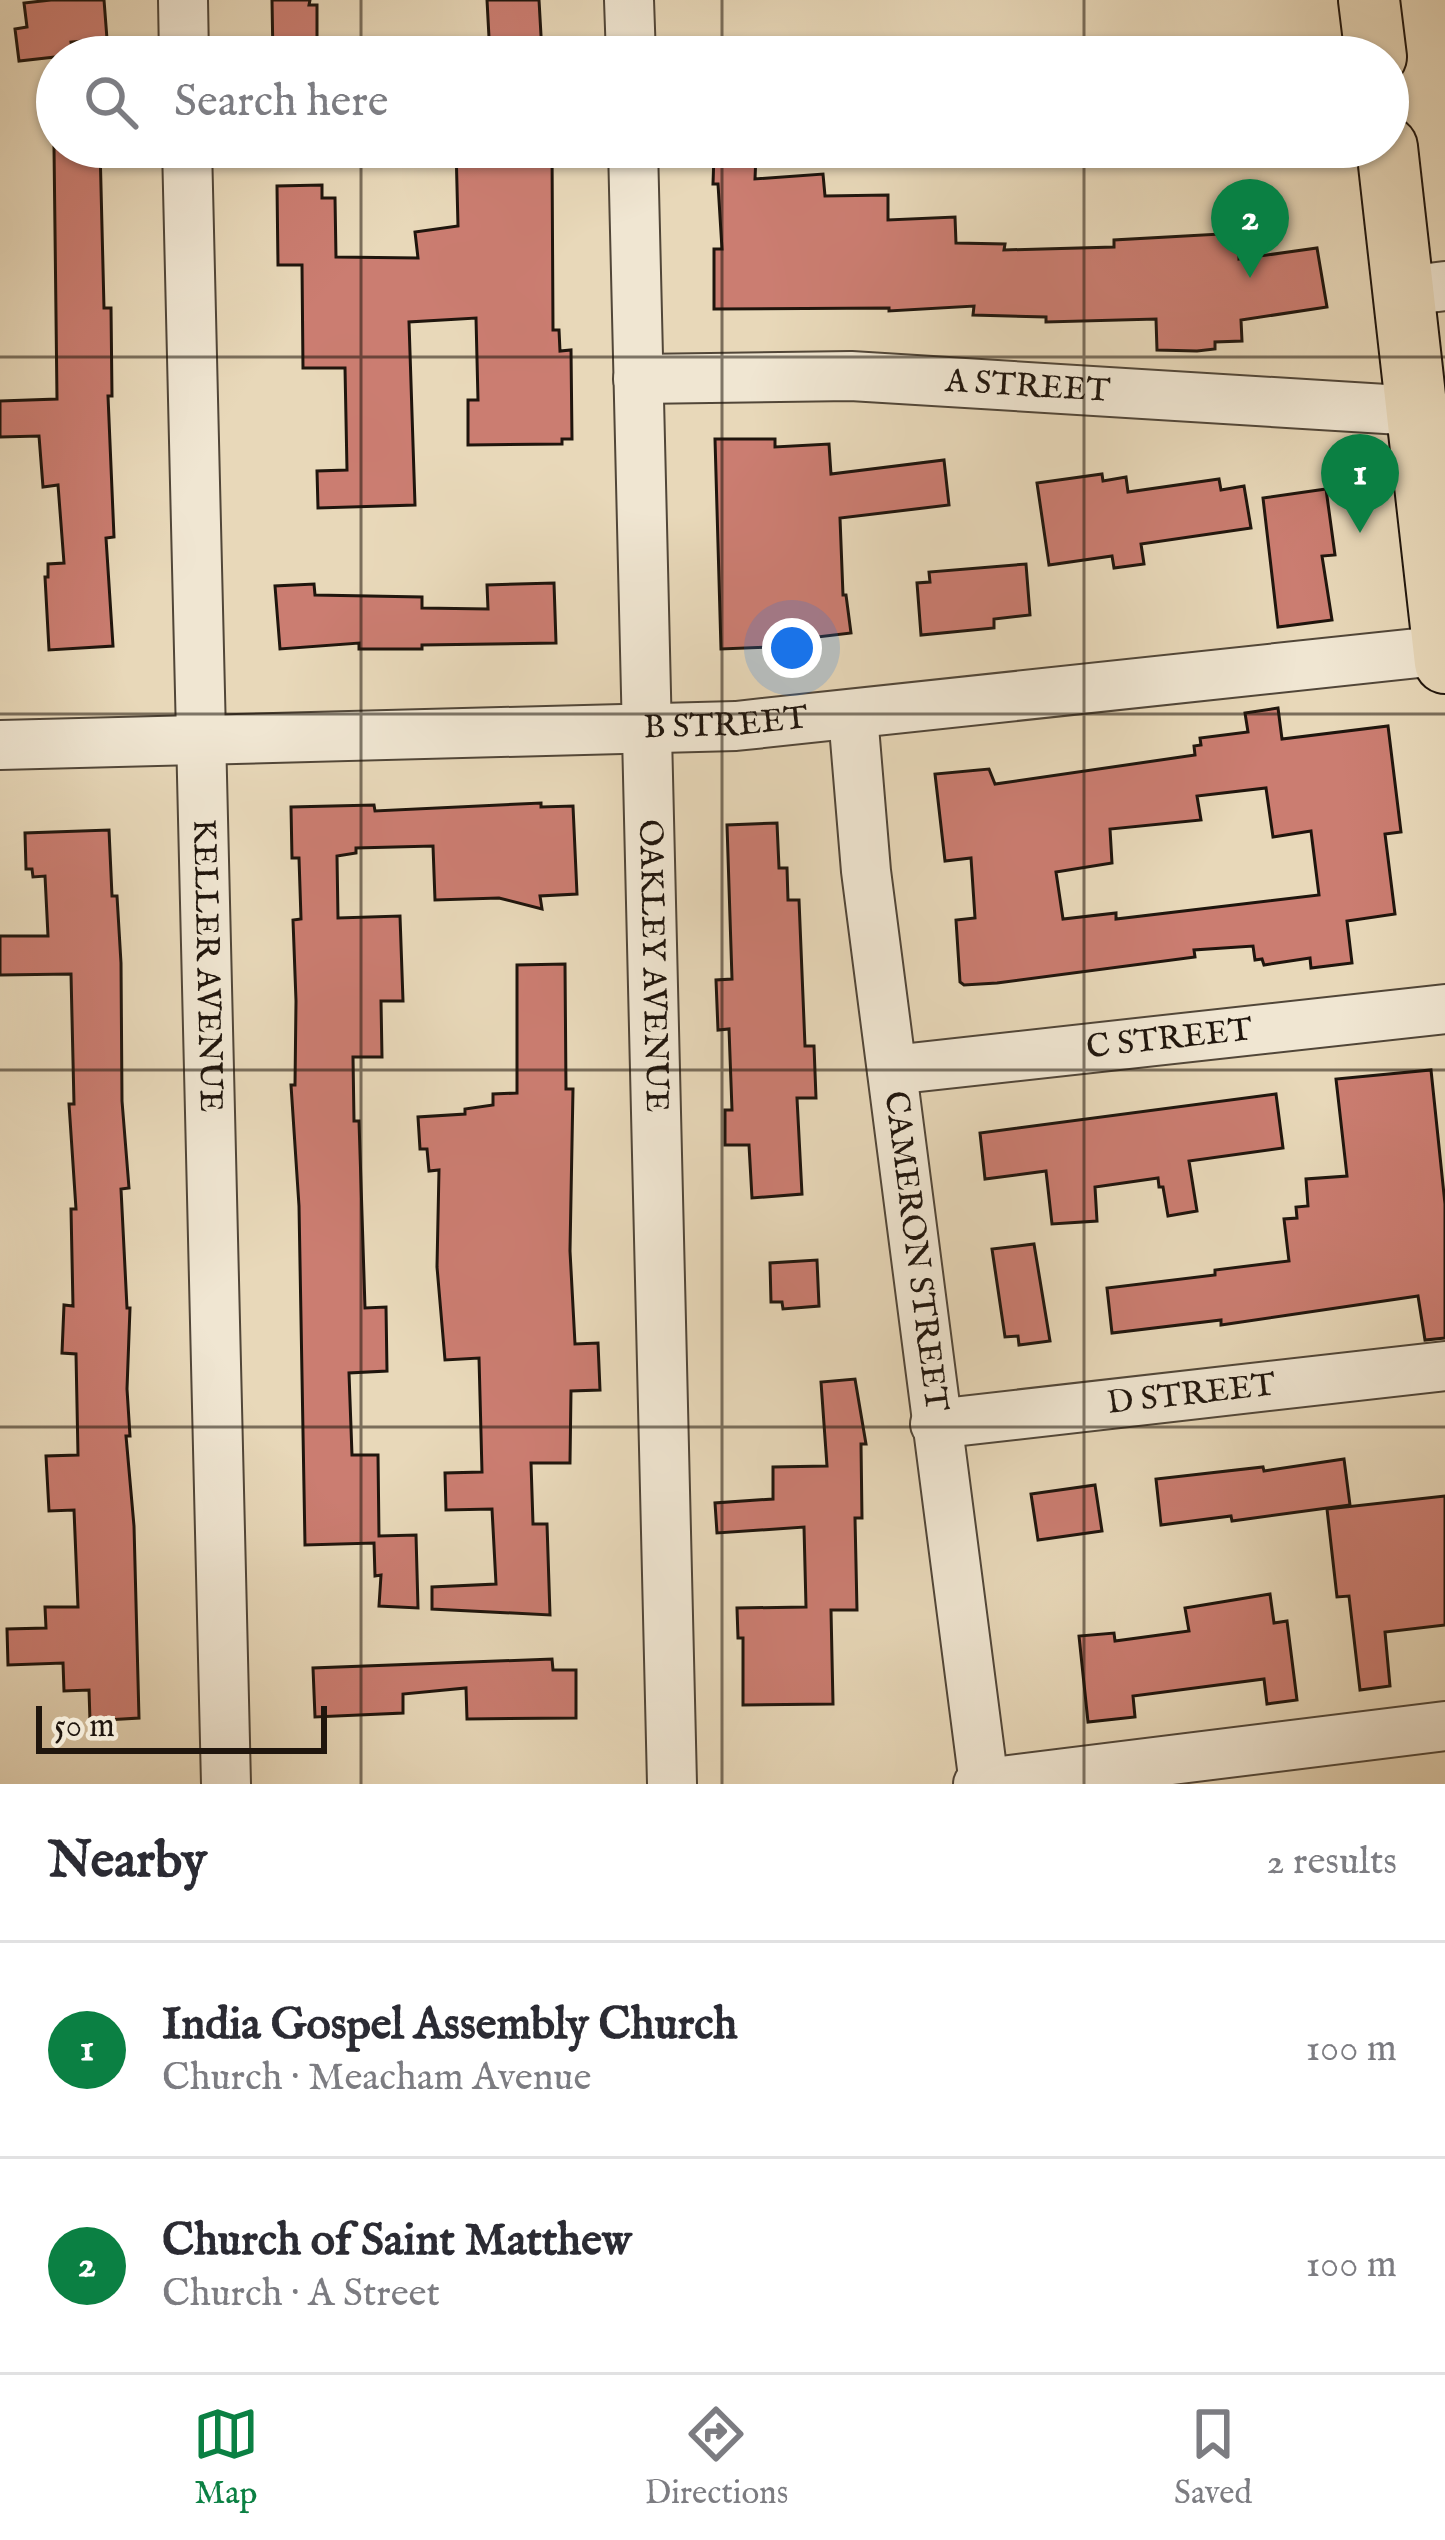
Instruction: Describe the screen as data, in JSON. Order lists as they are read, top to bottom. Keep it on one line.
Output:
{"streets":{"street":["A STREET","B STREET","KELLER AVENUE","OAKLEY AVENUE","C STREET","CAMERON STREET","D STREET"]},"crossings":[["A STREET","OAKLEY AVENUE"],["B STREET","KELLER AVENUE"],["B STREET","OAKLEY AVENUE"],["B STREET","CAMERON STREET"],["C STREET","CAMERON STREET"],["CAMERON STREET","D STREET"]],"scale_bar":"50 m","page":{"search":"Search here","pins":["2","1"],"scale":"50 m","heading":["Nearby","2 results"],"list":[{"mark":"1","name":"India Gospel Assembly Church","note":"Church · Meacham Avenue","value":"100 m"},{"mark":"2","name":"Church of Saint Matthew","note":"Church · A Street","value":"100 m"}],"nav":["Map","Directions","Saved"]}}
